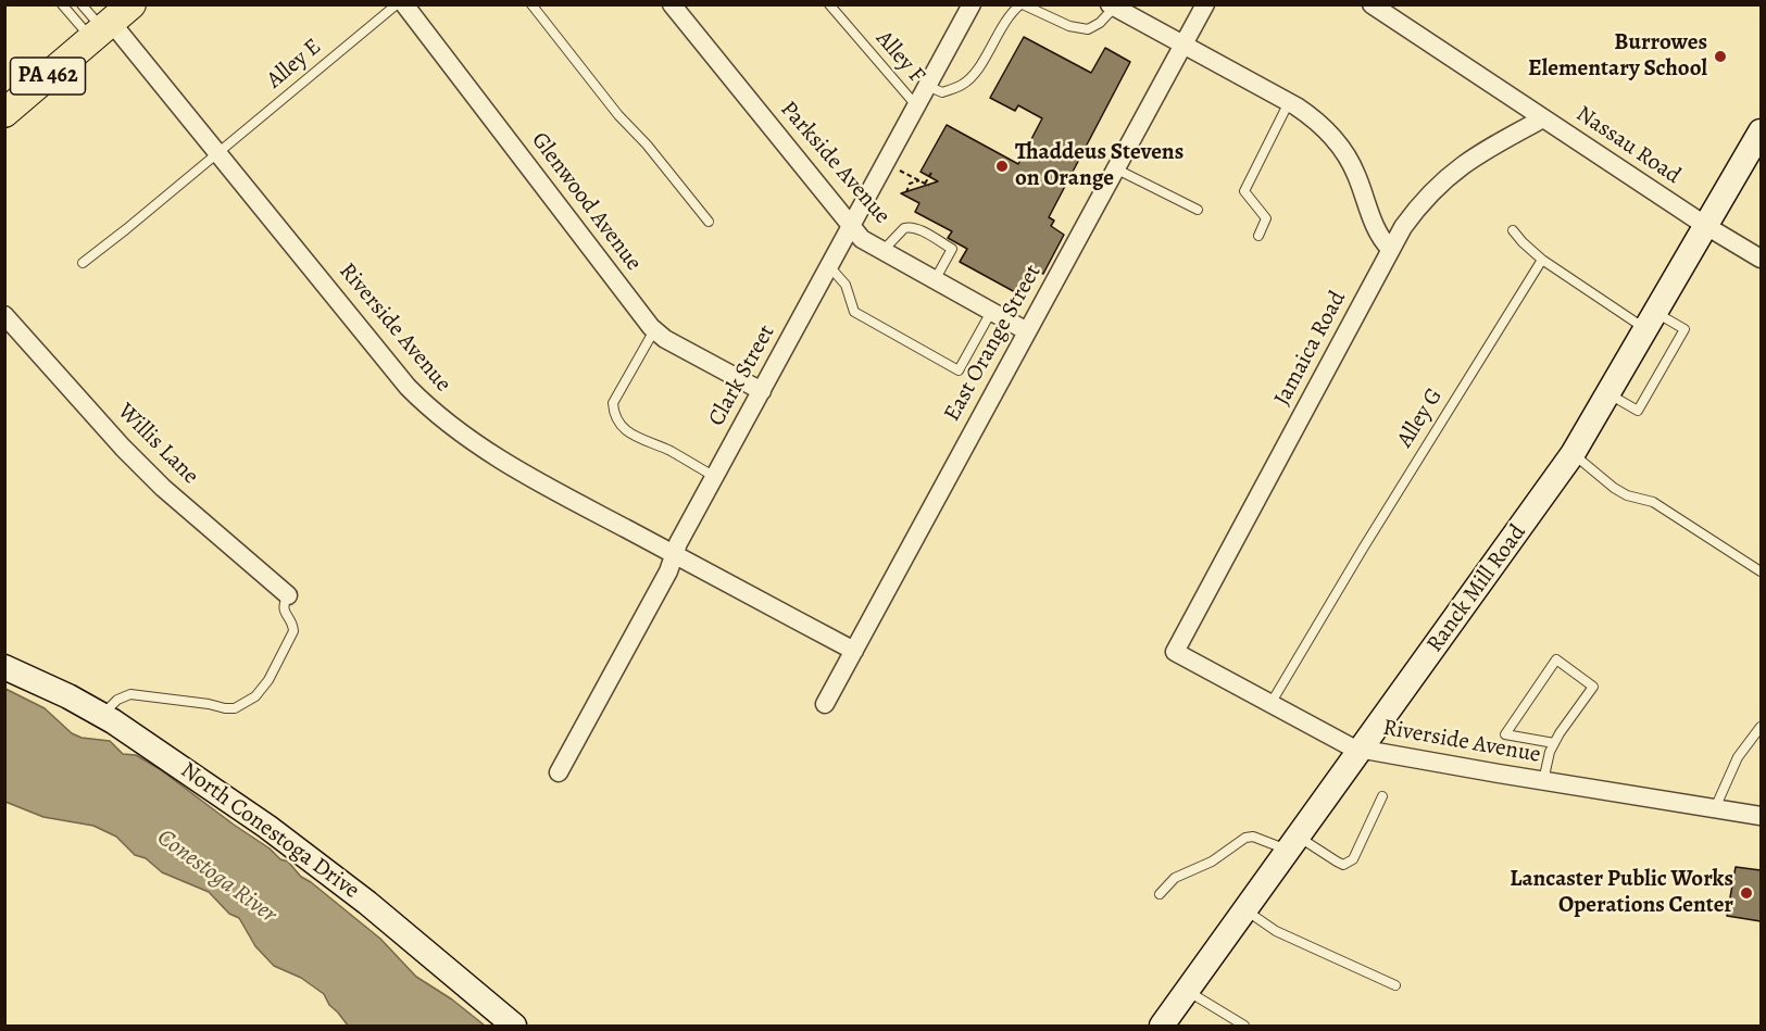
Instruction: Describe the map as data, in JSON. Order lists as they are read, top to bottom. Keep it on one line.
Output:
{"streets":{"main road":["PA 462"],"street":["Nassau Road","Parkside Avenue","Glenwood Avenue","Riverside Avenue","East Orange Street","Jamaica Road","Clark Street","Willis Lane","Ranck Mill Road","North Conestoga Drive"],"lane":["Alley F","Alley E","Alley G"]},"crossings":[["Alley F","Clark Street"],["Alley E","Riverside Avenue"],["PA 462","Riverside Avenue"],["Nassau Road","Jamaica Road"],["Nassau Road","Ranck Mill Road"],["Parkside Avenue","East Orange Street"],["Parkside Avenue","Clark Street"],["Glenwood Avenue","Clark Street"],["Riverside Avenue","East Orange Street"],["Riverside Avenue","Jamaica Road"],["Riverside Avenue","Clark Street"],["Riverside Avenue","Alley G"],["Riverside Avenue","Ranck Mill Road"]],"water":["Conestoga River"],"places":["Burrowes Elementary School","Thaddeus Stevens on Orange","Lancaster Public Works Operations Center"]}
